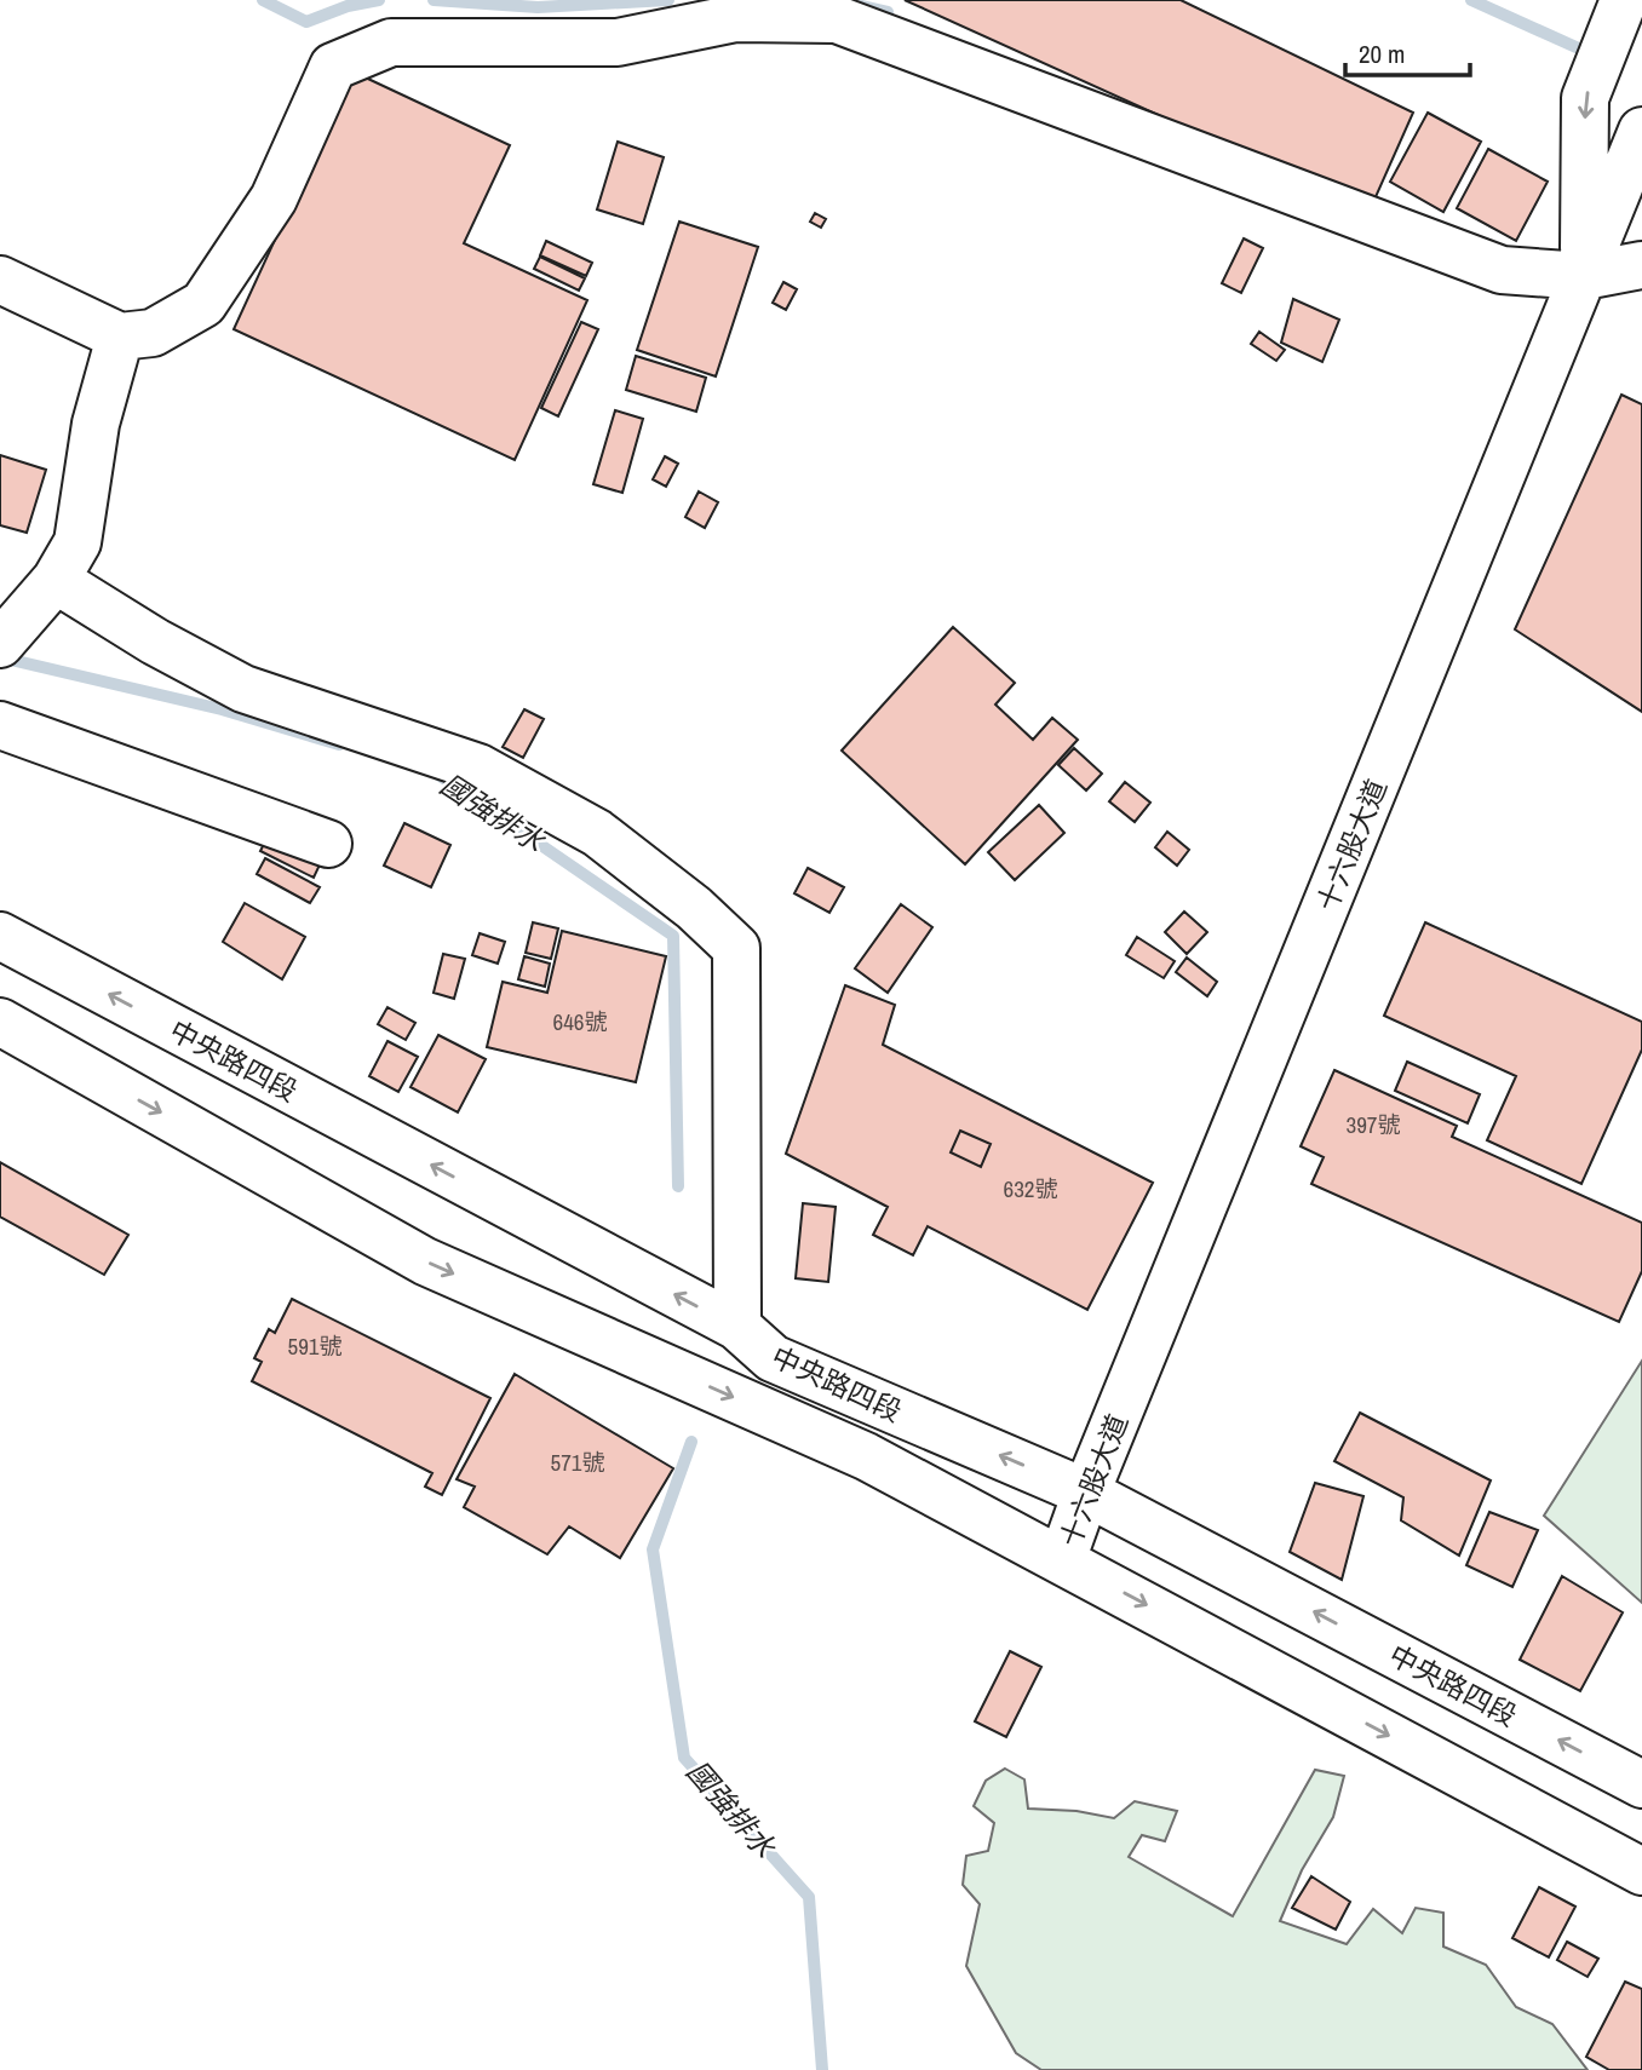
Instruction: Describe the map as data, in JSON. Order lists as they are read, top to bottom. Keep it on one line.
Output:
{"streets":{"street":["十六股大道","中央路四段"]},"crossings":[["十六股大道","中央路四段"]],"water":["國強排水"],"house_numbers":["646號","397號","632號","591號","571號"],"scale_bar":"20 m"}
